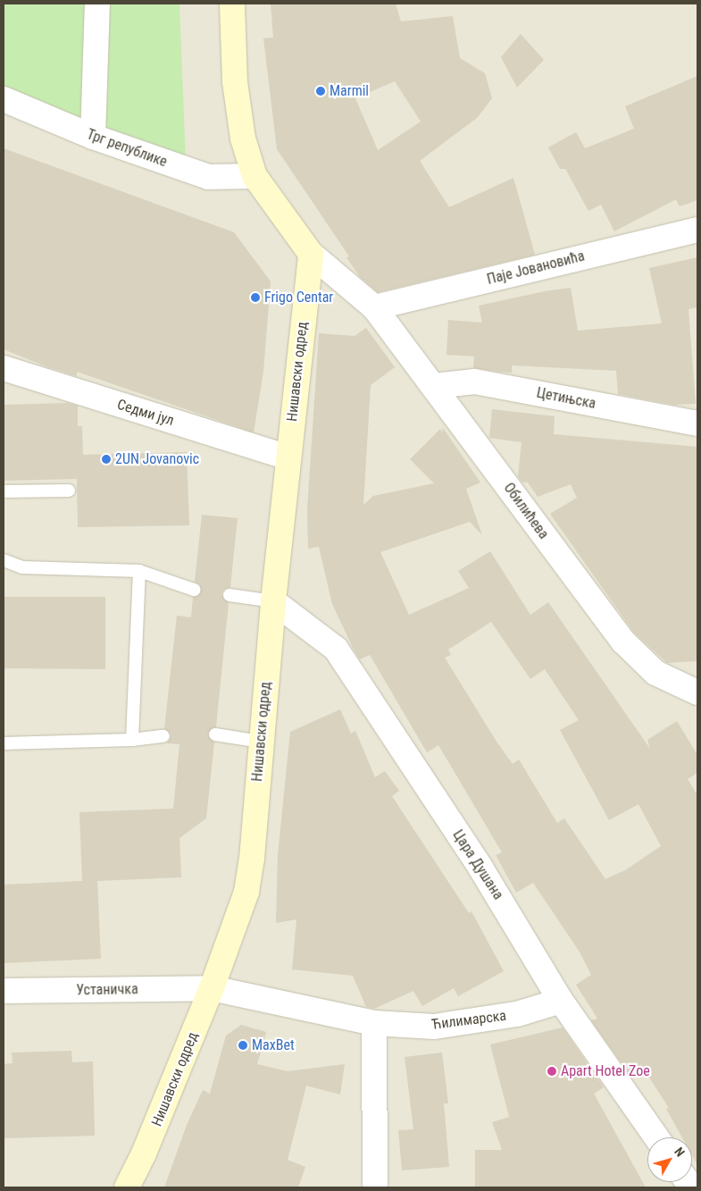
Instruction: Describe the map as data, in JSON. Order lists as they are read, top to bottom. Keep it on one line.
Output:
{"streets":{"street":["Трг републике","Паје Јовановића","Нишавски одред","Цетињска","Седми јул","Обилићева","Цара Душана","Устаничка","Ћилимарска"]},"crossings":[["Паје Јовановића","Обилићева"],["Нишавски одред","Седми јул"],["Нишавски одред","Цара Душана"],["Нишавски одред","Устаничка"],["Нишавски одред","Ћилимарска"],["Цетињска","Обилићева"],["Цара Душана","Ћилимарска"],["Устаничка","Ћилимарска"]],"places":["Marmil","Frigo Centar","2UN Jovanovic","MaxBet","Apart Hotel Zoe"],"north":"top right"}
